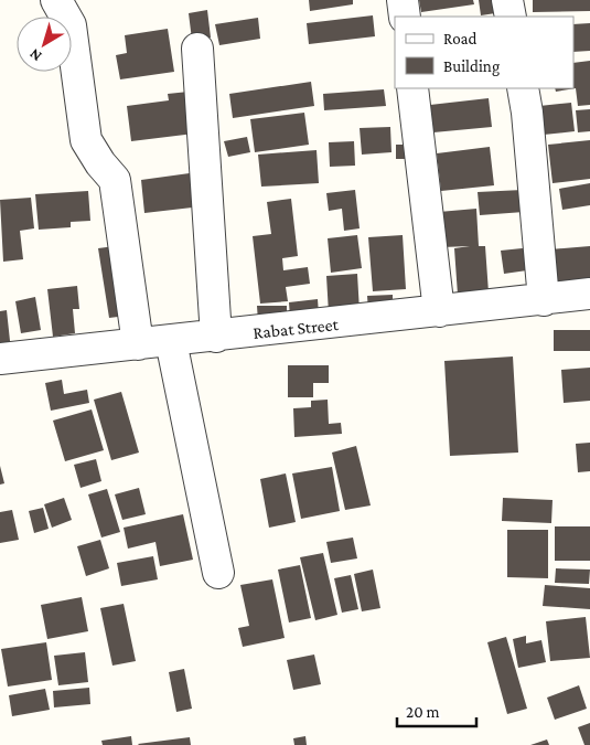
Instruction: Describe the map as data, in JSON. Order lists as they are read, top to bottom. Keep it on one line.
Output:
{"streets":{"street":["Rabat Street"]},"legend":["Road","Building"],"scale_bar":"20 m","north":"bottom left"}
